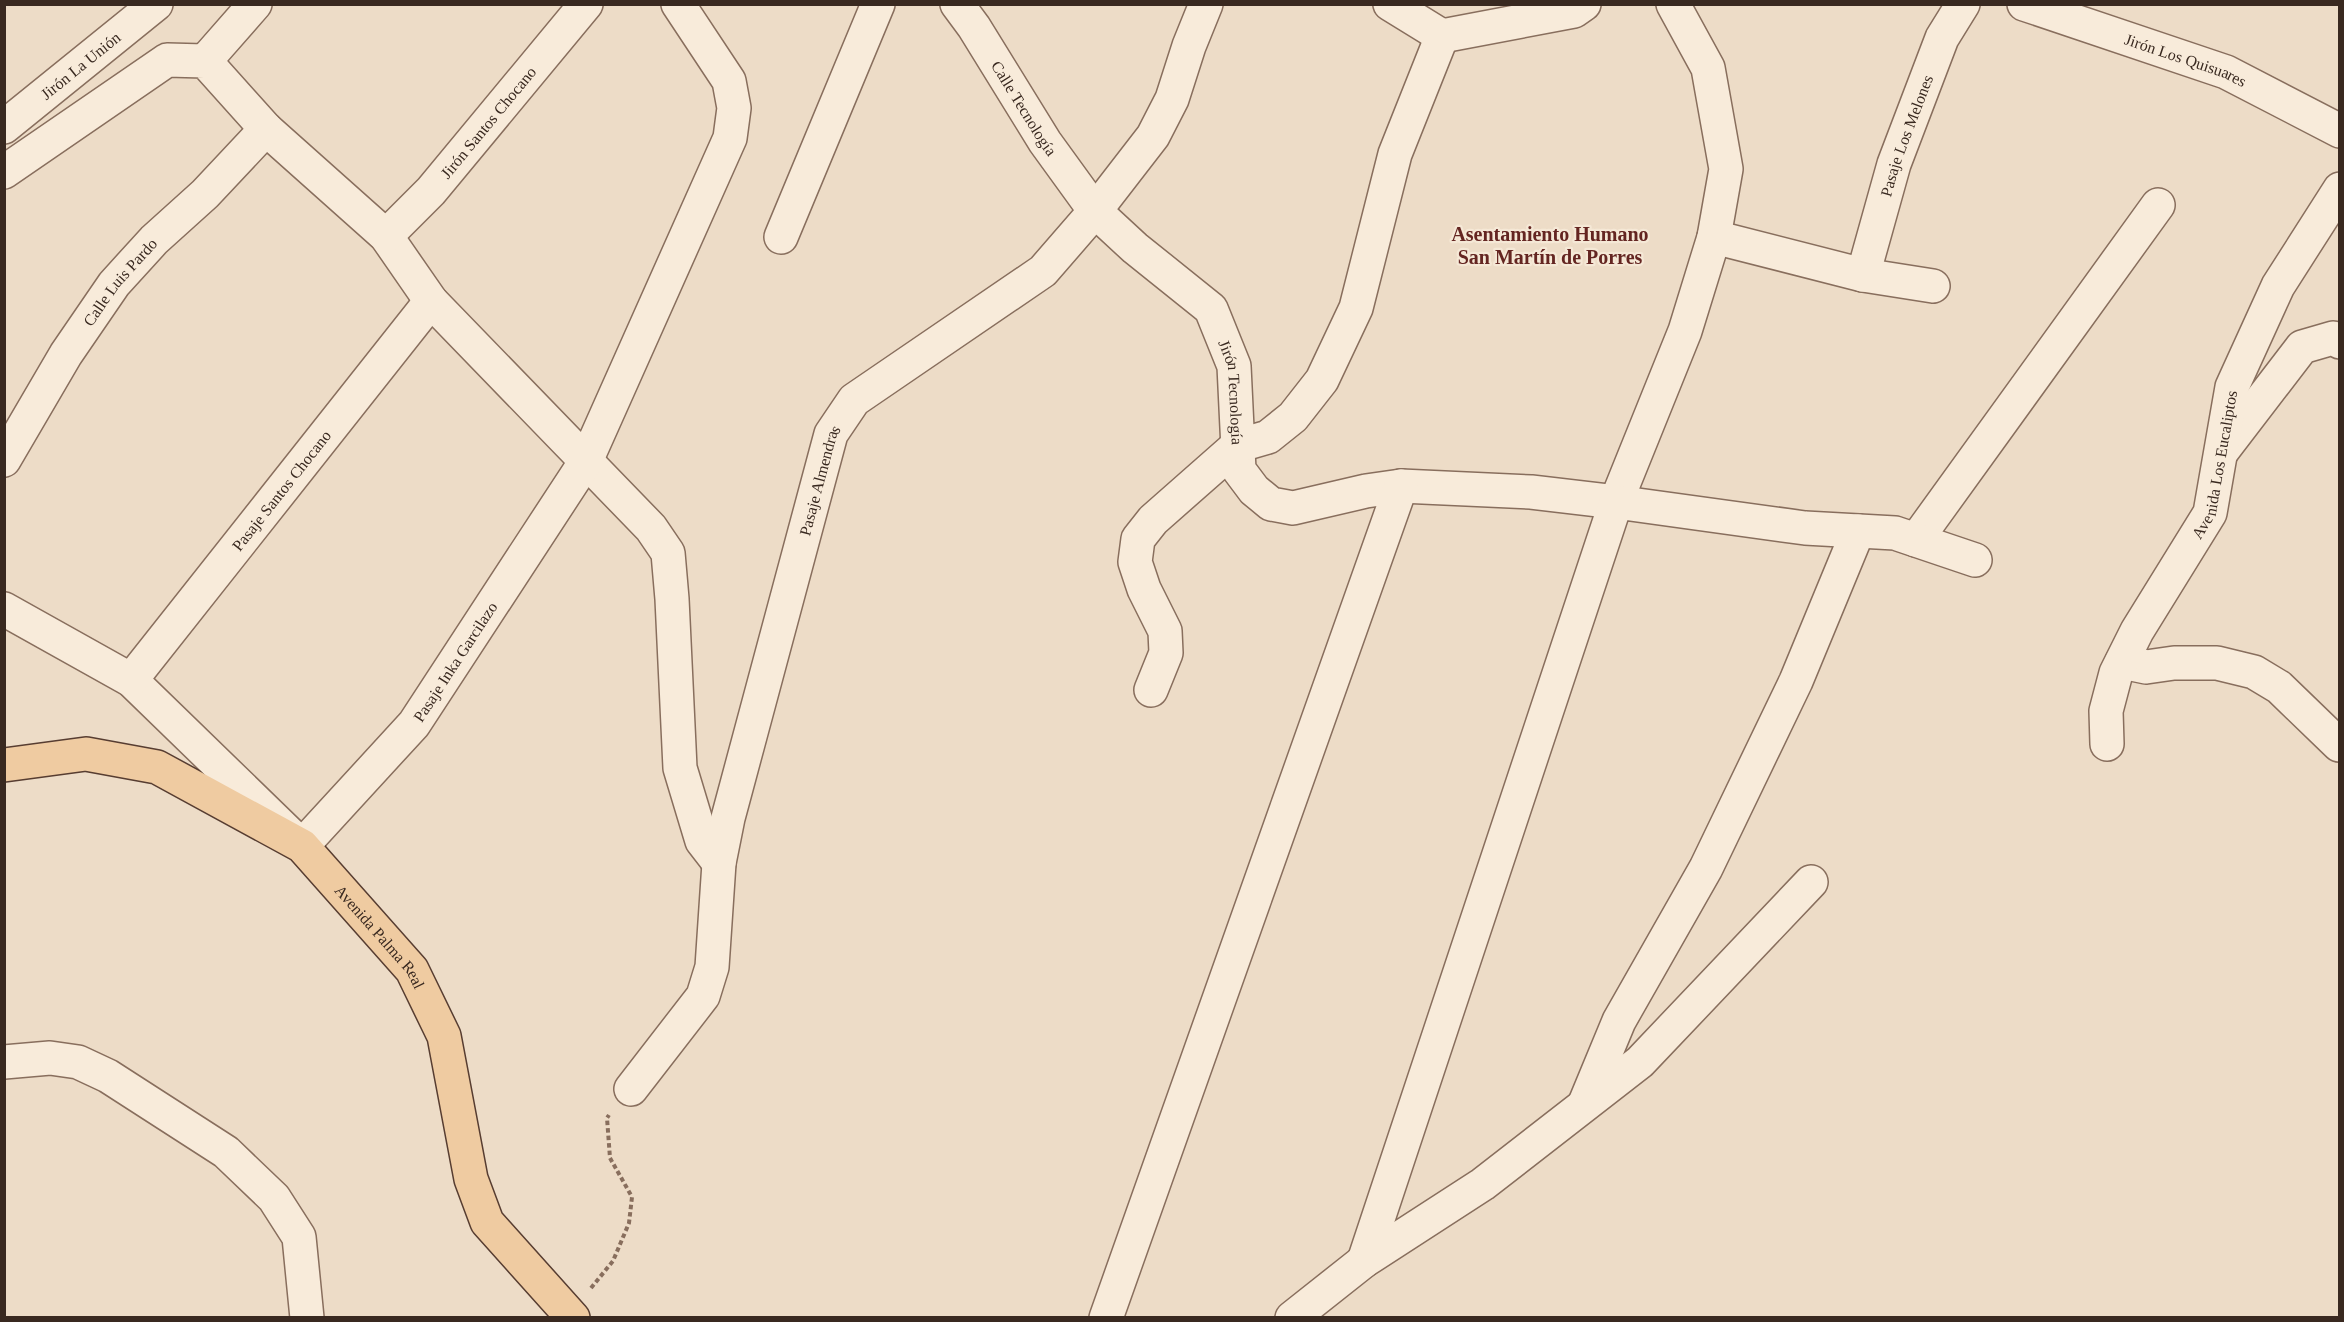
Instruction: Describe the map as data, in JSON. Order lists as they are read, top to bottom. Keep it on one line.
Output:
{"streets":{"main road":["Avenida Palma Real"],"street":["Jirón Los Quisuares","Jirón La Unión","Calle Tecnología","Jirón Santos Chocano","Pasaje Los Melones","Calle Luis Pardo","Jirón Tecnología","Avenida Los Eucaliptos","Pasaje Almendras","Pasaje Santos Chocano","Pasaje Inka Garcilazo"]},"crossings":[["Calle Tecnología","Jirón Tecnología"],["Calle Tecnología","Pasaje Almendras"],["Jirón Tecnología","Pasaje Almendras"],["Pasaje Inka Garcilazo","Avenida Palma Real"]],"districts":["Asentamiento Humano San Martín de Porres"]}
